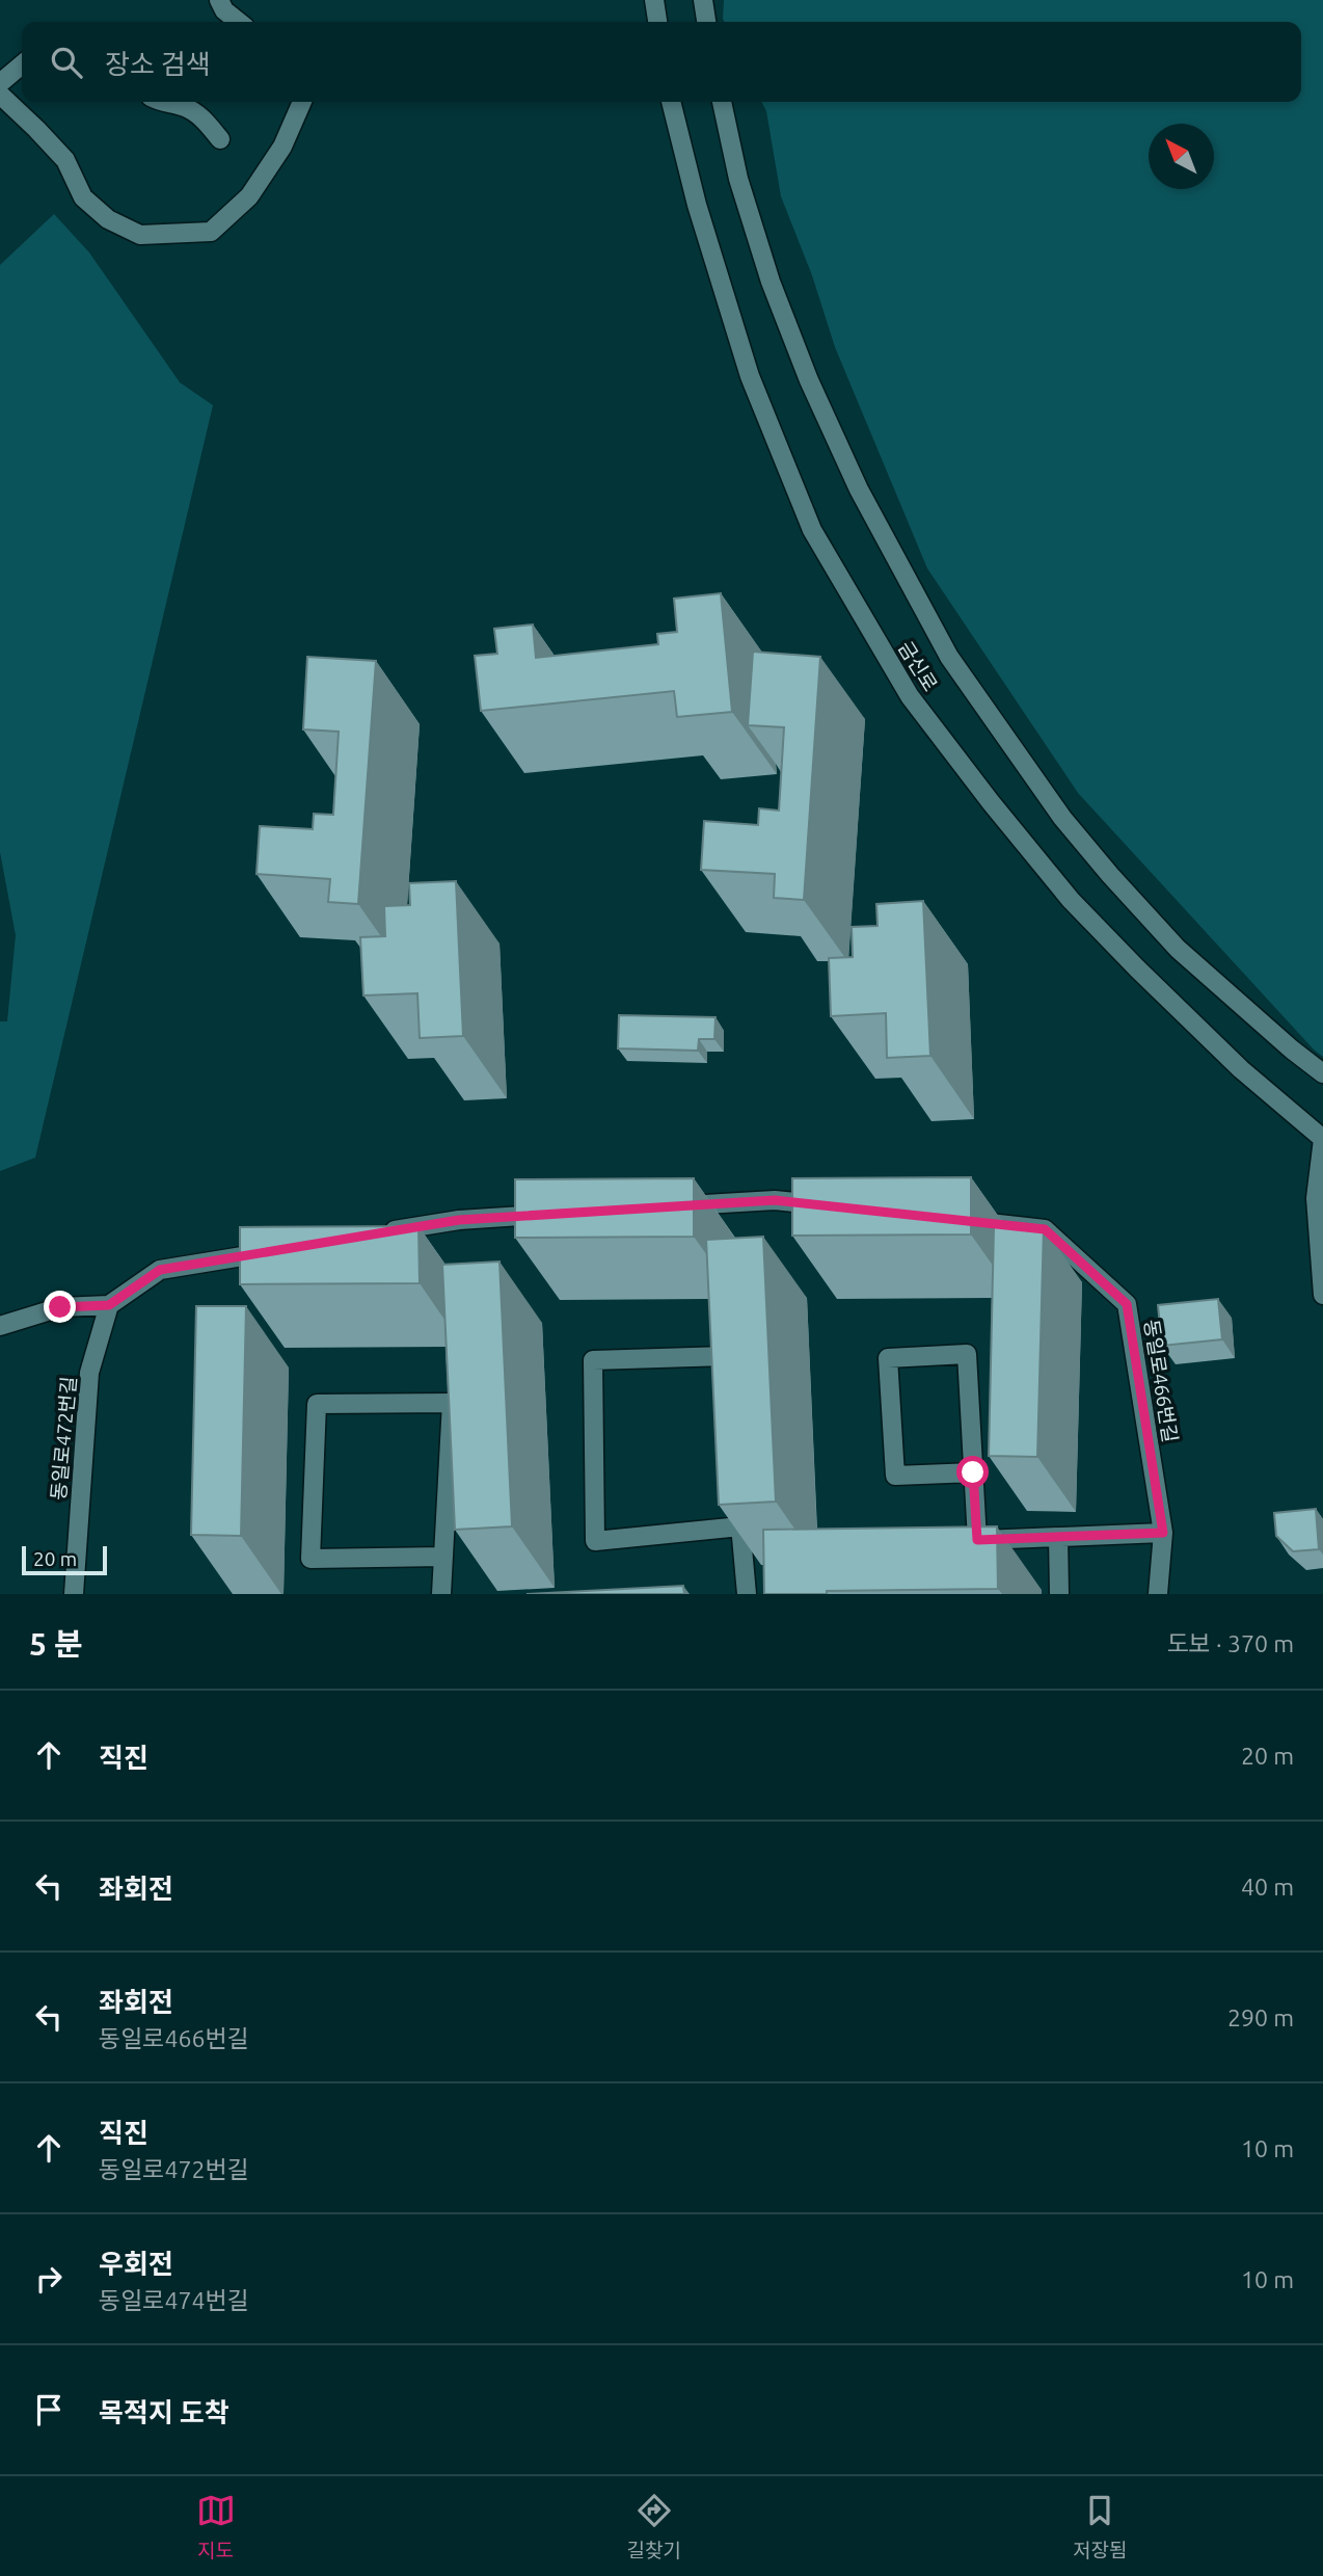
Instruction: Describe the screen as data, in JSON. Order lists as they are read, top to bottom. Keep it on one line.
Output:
{"streets":{"street":["금신로","동일로466번길","동일로472번길"]},"scale_bar":"20 m","north":"top left","page":{"search":"장소 검색","scale":"20 m","heading":["5 분","도보 · 370 m"],"list":[["직진","20 m"],["좌회전","40 m"],["좌회전","동일로466번길","290 m"],["직진","동일로472번길","10 m"],["우회전","동일로474번길","10 m"],"목적지 도착"],"nav":["지도","길찾기","저장됨"]}}
